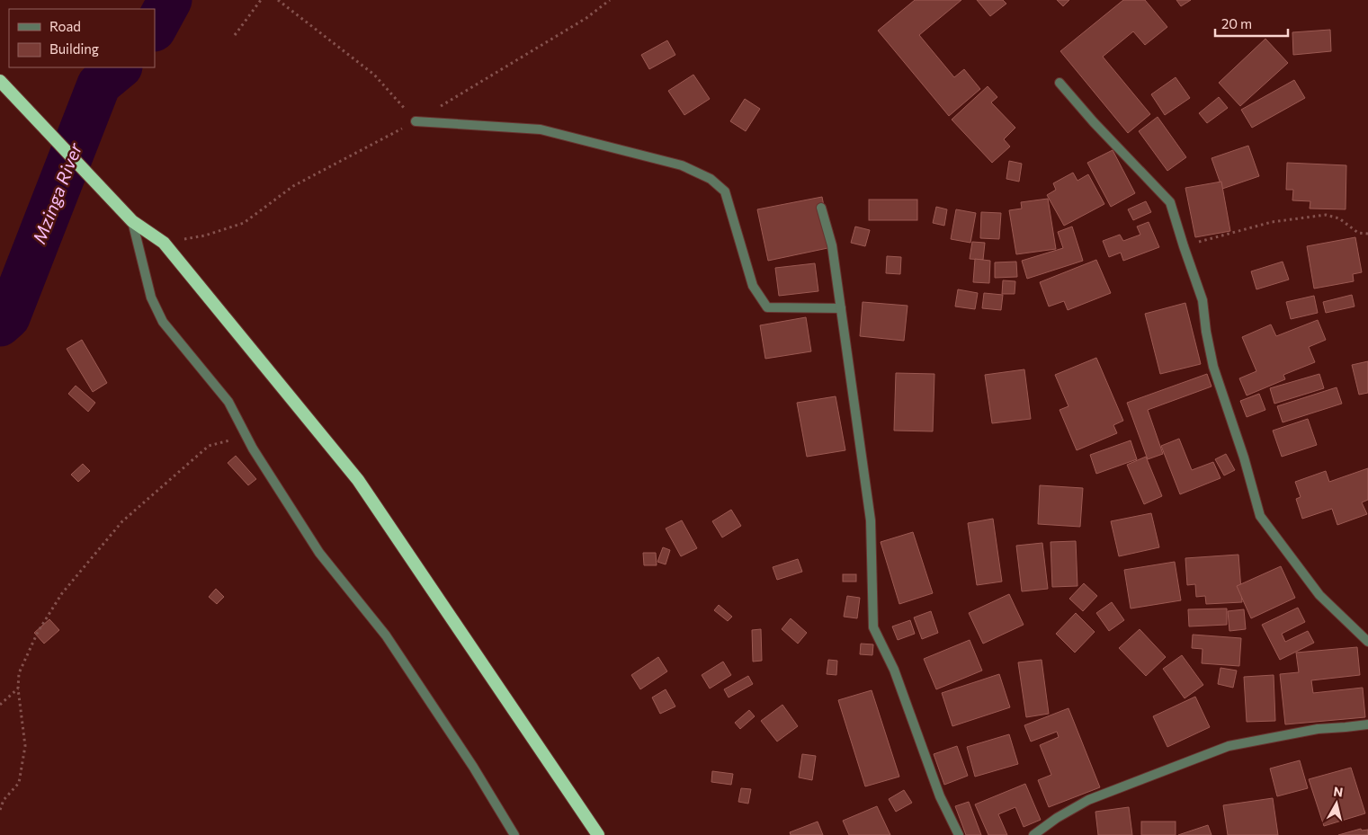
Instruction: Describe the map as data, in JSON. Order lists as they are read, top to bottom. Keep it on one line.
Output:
{"water":["Mzinga River"],"legend":["Road","Building"],"scale_bar":"20 m","north":"top"}
